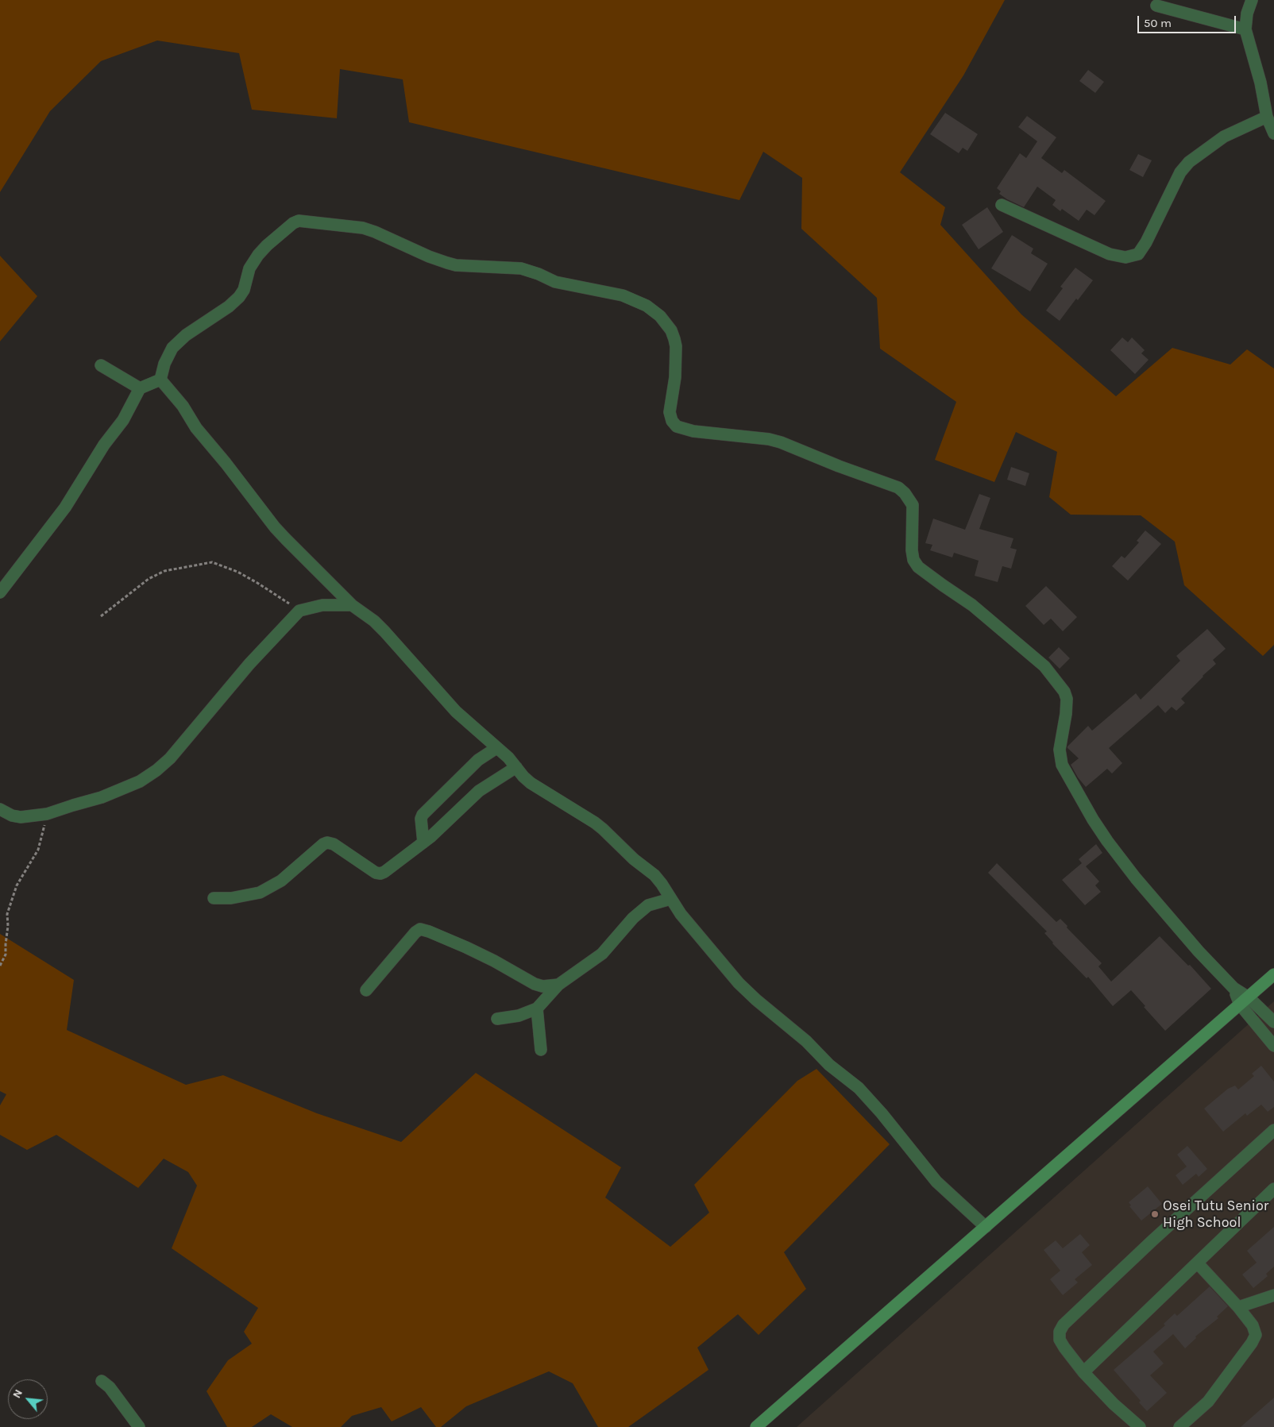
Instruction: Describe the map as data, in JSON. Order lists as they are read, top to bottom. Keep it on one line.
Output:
{"places":["Osei Tutu Senior High School"],"scale_bar":"50 m","north":"top left"}
